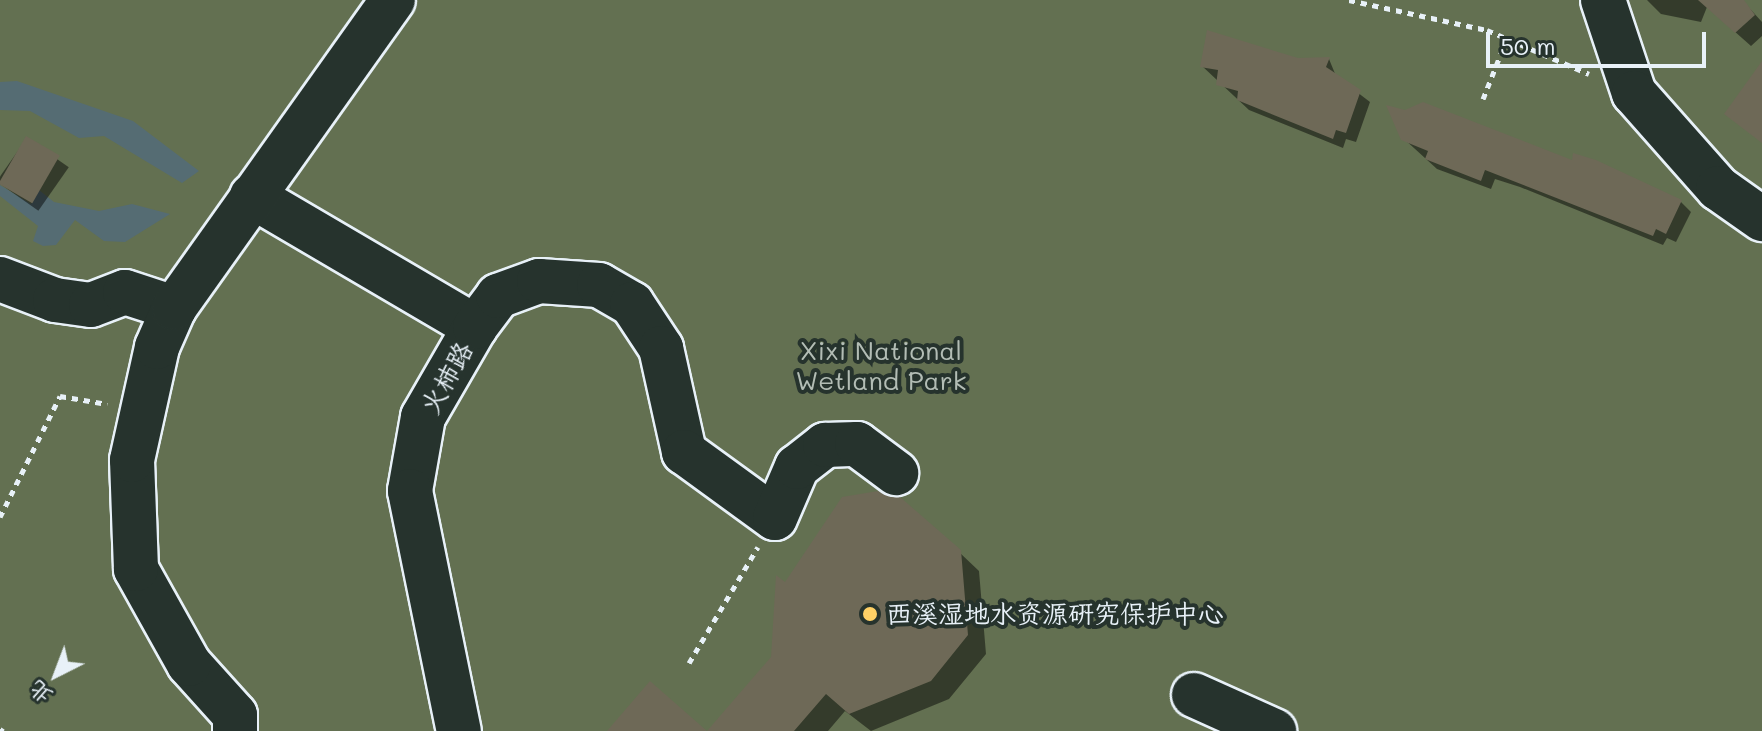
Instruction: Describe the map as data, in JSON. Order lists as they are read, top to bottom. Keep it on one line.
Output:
{"streets":{"lane":["火柿路"]},"parks":["Xixi National Wetland Park"],"places":["西溪湿地水资源研究保护中心"],"scale_bar":"50 m","north":"bottom left"}
